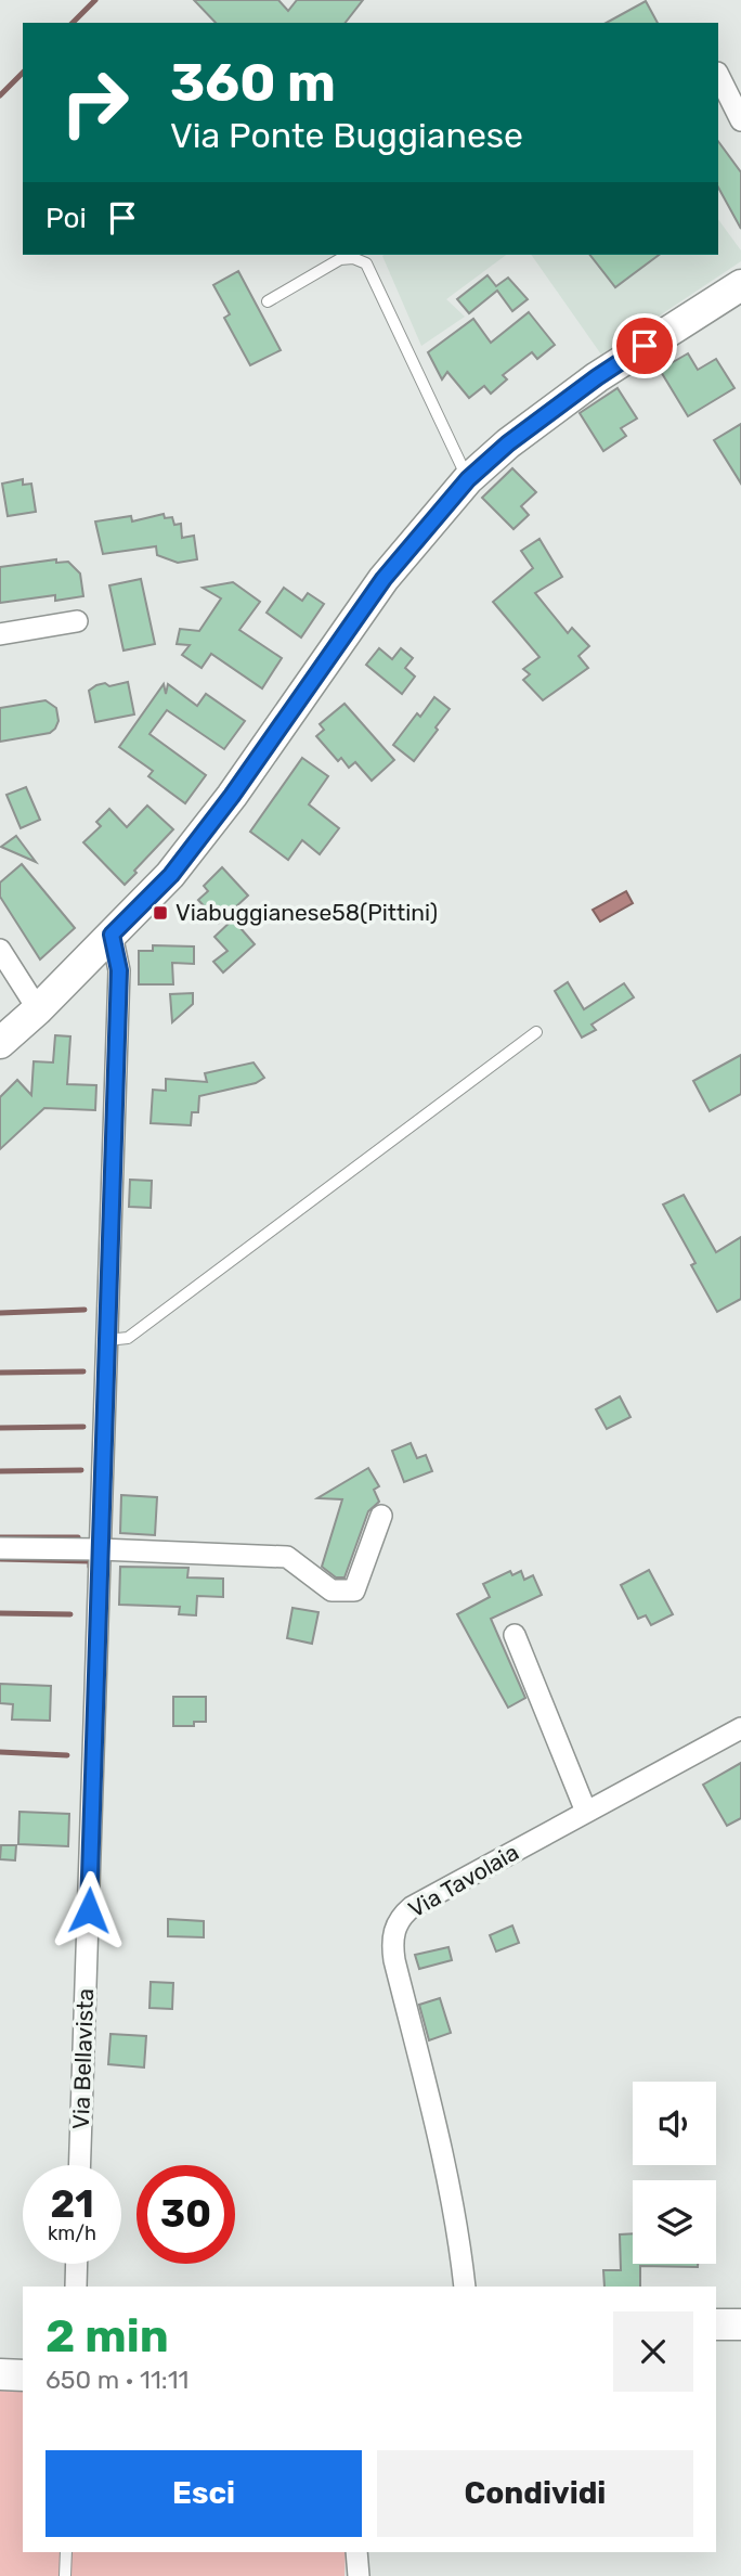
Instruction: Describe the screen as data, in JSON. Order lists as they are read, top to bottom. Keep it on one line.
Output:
{"streets":{"street":["Via Tavolaia","Via Bellavista"]},"places":{"transit":["Viabuggianese58(Pittini)"]},"page":{"turn":["360 m","Via Ponte Buggianese"],"then":"Poi","speed":"21 km/h","limit":"30","heading":["2 min","650 m · 11:11"],"buttons":["Esci","Condividi"]}}
